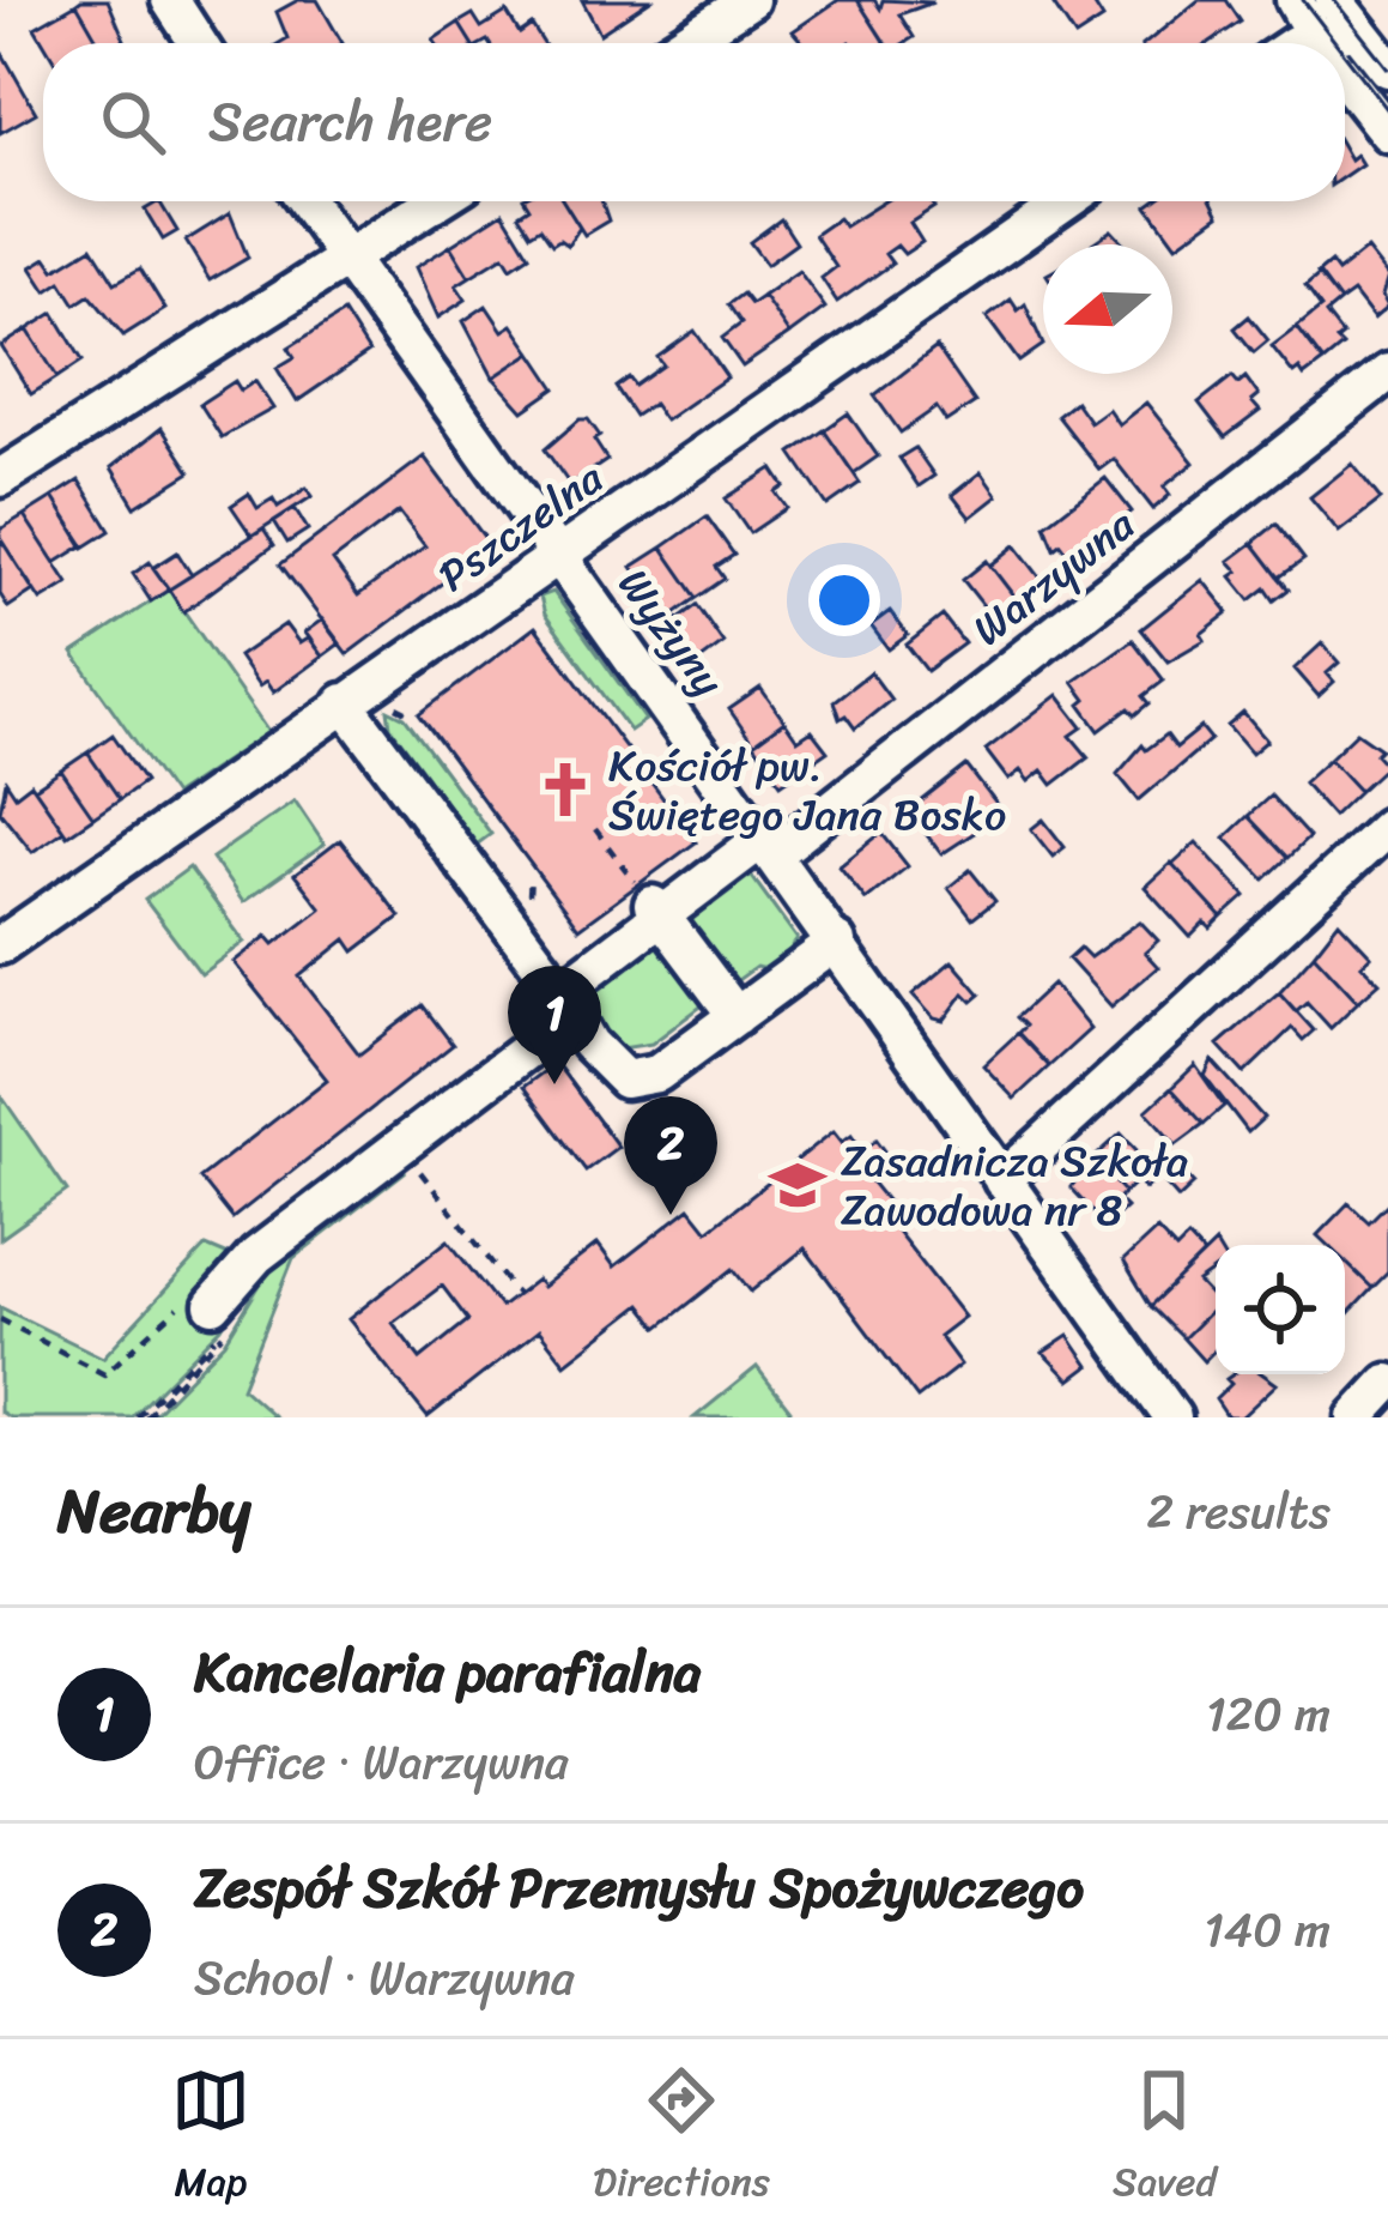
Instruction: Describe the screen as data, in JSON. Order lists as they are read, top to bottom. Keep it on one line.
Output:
{"streets":{"street":["Pszczelna","Warzywna","Wyżyny"]},"crossings":[["Pszczelna","Wyżyny"],["Warzywna","Wyżyny"]],"places":{"church":["Kościół pw. Świętego Jana Bosko"],"school or university":["Zasadnicza Szkoła Zawodowa nr 8"]},"north":"left","page":{"search":"Search here","pins":["1","2"],"heading":["Nearby","2 results"],"list":[{"mark":"1","name":"Kancelaria parafialna","note":"Office · Warzywna","value":"120 m"},{"mark":"2","name":"Zespół Szkół Przemysłu Spożywczego","note":"School · Warzywna","value":"140 m"}],"nav":["Map","Directions","Saved"]}}
